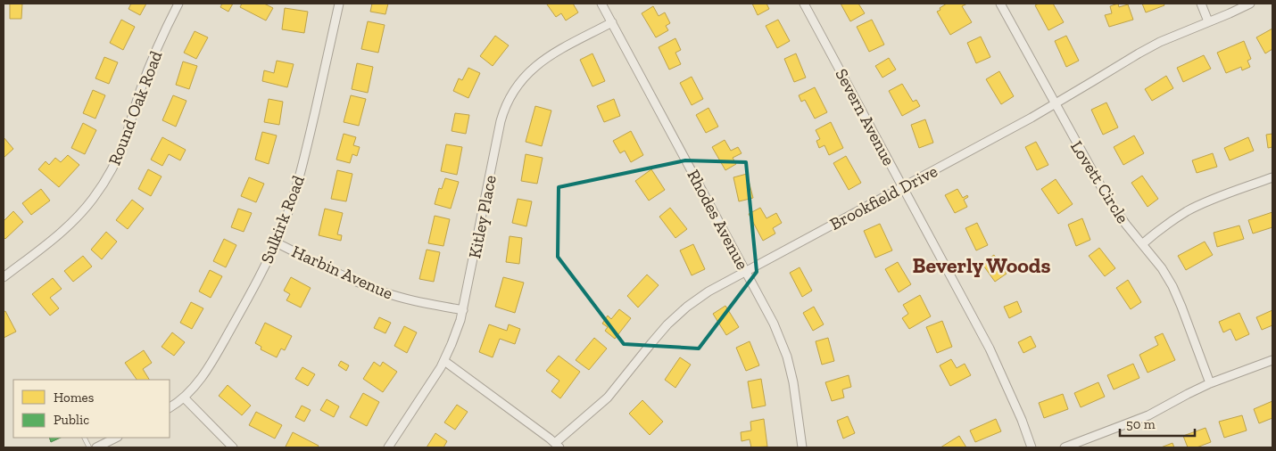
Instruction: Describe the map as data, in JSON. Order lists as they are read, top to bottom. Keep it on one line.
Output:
{"streets":{"street":["Round Oak Road","Severn Avenue","Lovett Circle","Brookfield Drive","Kitley Place","Sulkirk Road","Rhodes Avenue","Harbin Avenue"]},"crossings":[["Severn Avenue","Brookfield Drive"],["Lovett Circle","Brookfield Drive"],["Brookfield Drive","Rhodes Avenue"],["Kitley Place","Rhodes Avenue"],["Kitley Place","Harbin Avenue"],["Sulkirk Road","Harbin Avenue"]],"districts":["Beverly Woods"],"legend":["Homes","Public"],"scale_bar":"50 m"}
